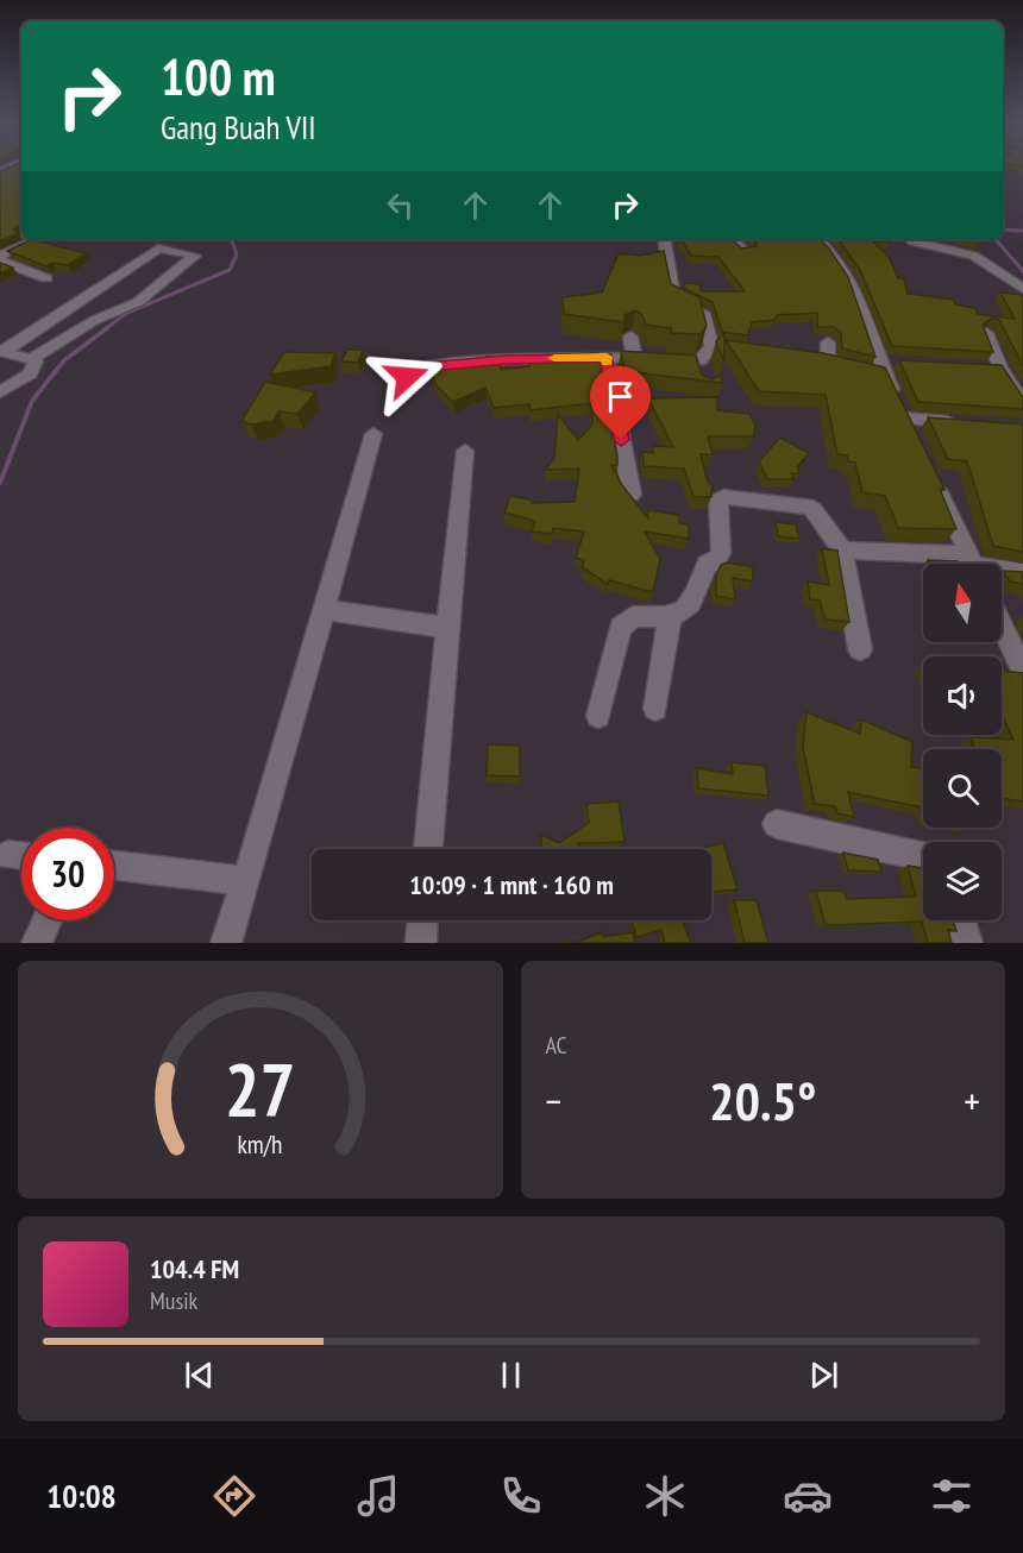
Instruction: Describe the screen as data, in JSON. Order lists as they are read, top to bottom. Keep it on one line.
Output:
{"north":"top","page":{"turn":["100 m","Gang Buah VII"],"limit":"30","trip":"10:09 · 1 mnt · 160 m","tile":"AC","heat":["−","20.5°","+"],"song":["104.4 FM","Musik"],"tabs":"10:08","gauge":["27","km/h"]}}
